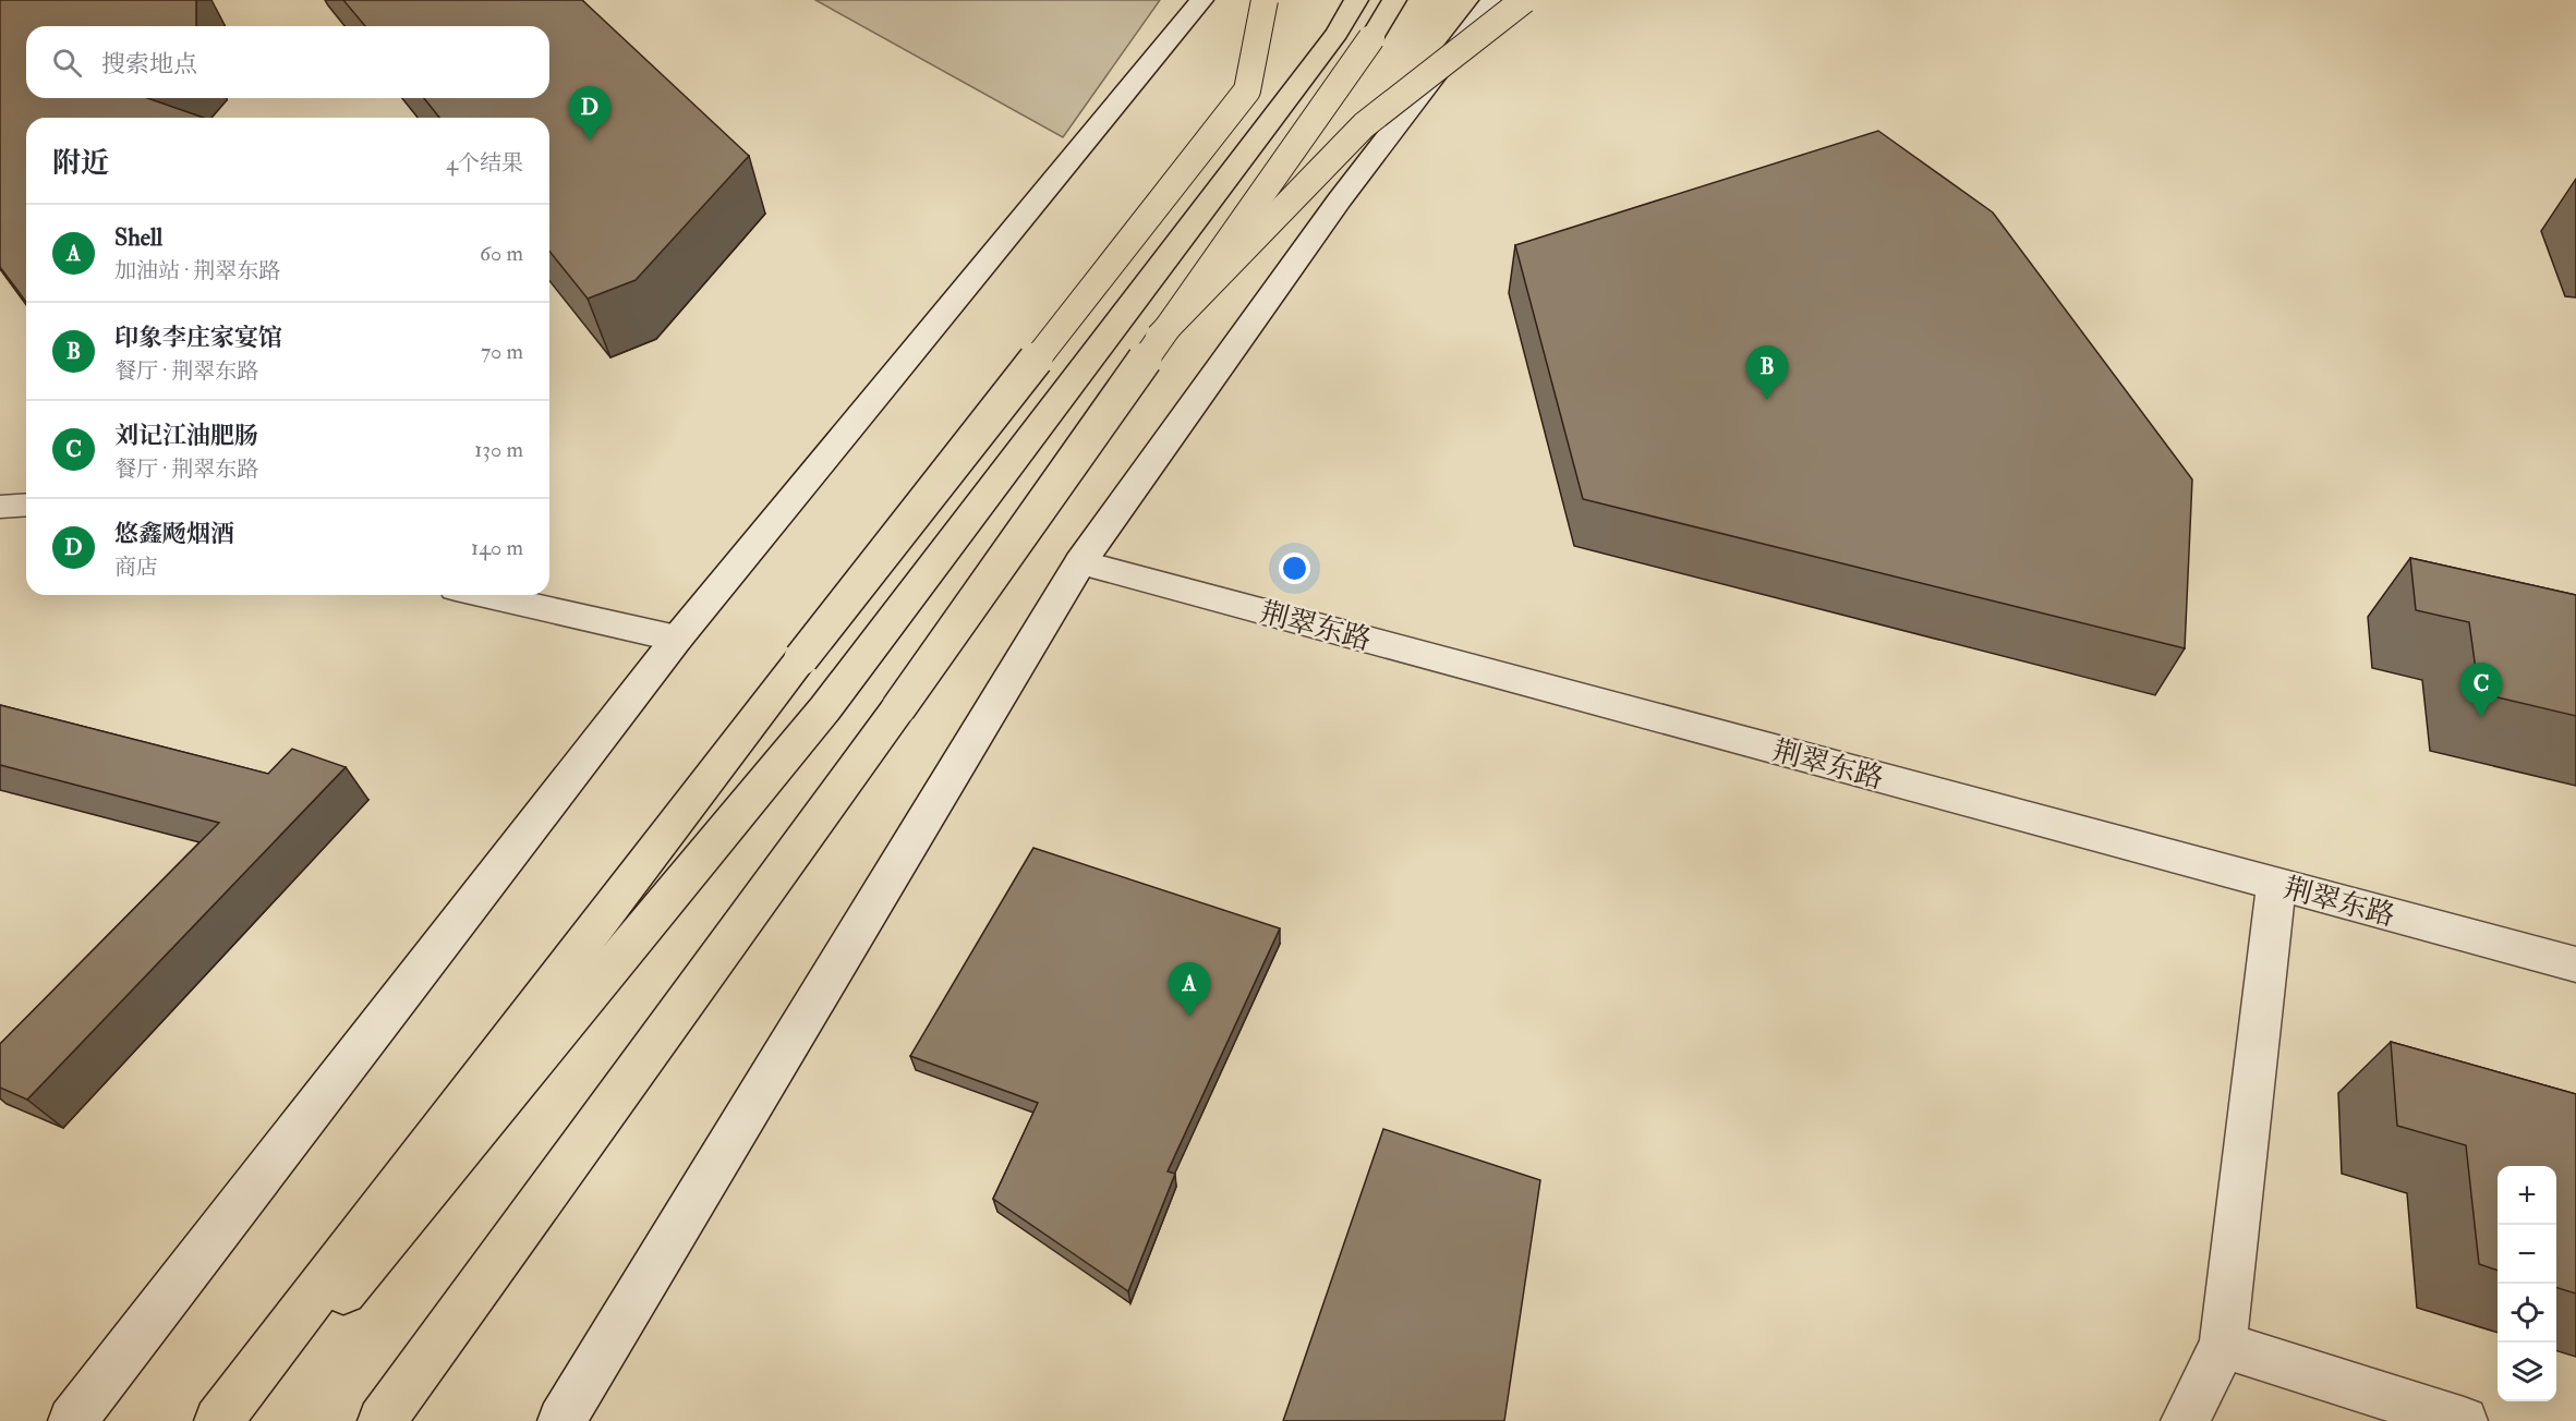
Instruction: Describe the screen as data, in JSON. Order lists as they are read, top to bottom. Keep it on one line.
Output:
{"streets":{"street":["荆翠东路"]},"page":{"search":"搜索地点","pins":["D","B","C","A"],"heading":["附近","4个结果"],"list":[{"mark":"A","name":"Shell","note":"加油站 · 荆翠东路","value":"60 m"},{"mark":"B","name":"印象李庄家宴馆","note":"餐厅 · 荆翠东路","value":"70 m"},{"mark":"C","name":"刘记江油肥肠","note":"餐厅 · 荆翠东路","value":"130 m"},{"mark":"D","name":"悠鑫飏烟酒","note":"商店","value":"140 m"}],"map_buttons":["+","−"]}}
